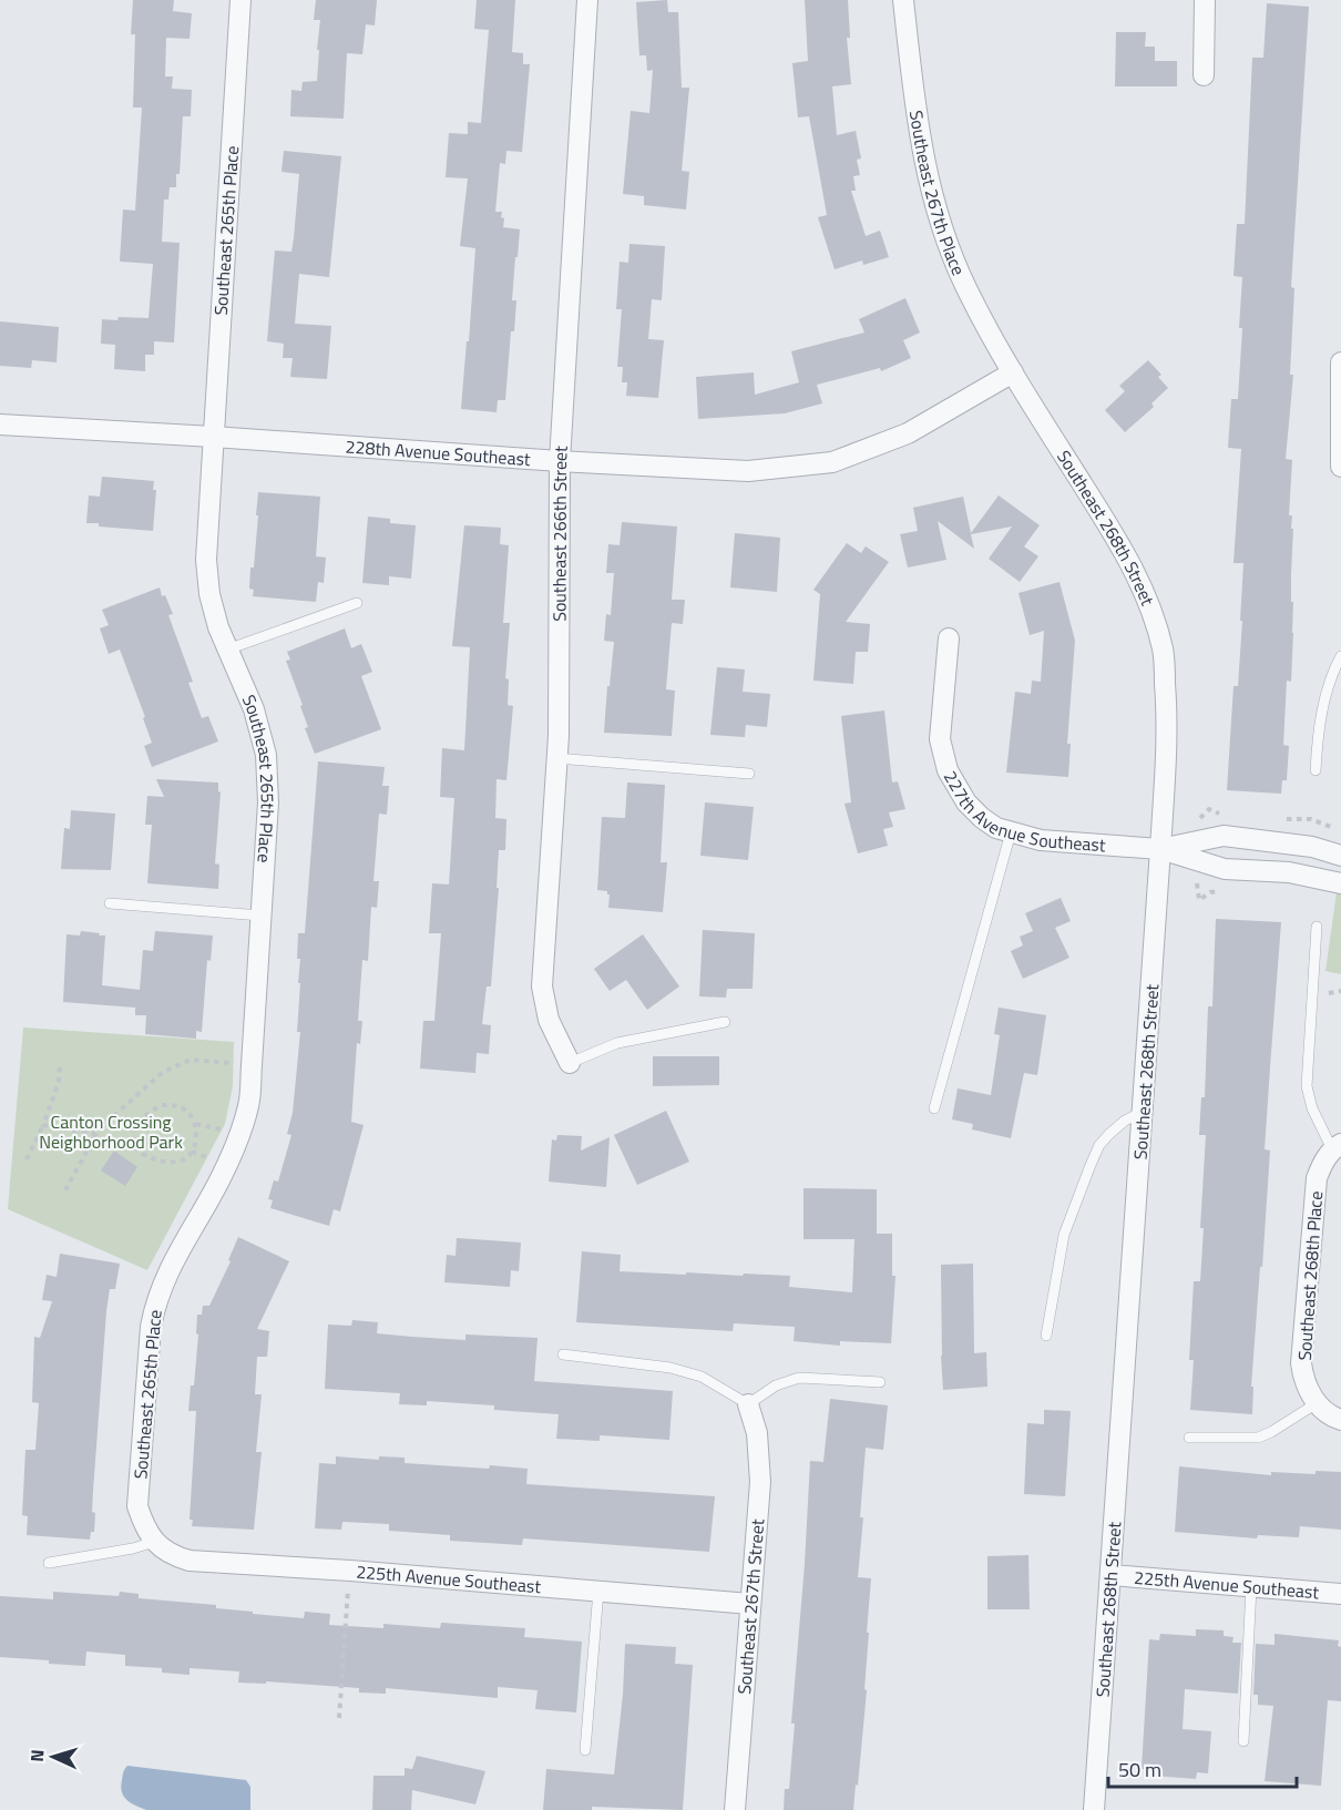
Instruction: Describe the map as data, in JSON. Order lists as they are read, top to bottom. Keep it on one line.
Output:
{"streets":{"street":["Southeast 267th Place","Southeast 265th Place","228th Avenue Southeast","Southeast 268th Street","Southeast 266th Street","227th Avenue Southeast","Southeast 268th Place","225th Avenue Southeast","Southeast 267th Street"]},"crossings":[["Southeast 267th Place","228th Avenue Southeast"],["Southeast 267th Place","Southeast 268th Street"],["Southeast 265th Place","228th Avenue Southeast"],["Southeast 265th Place","225th Avenue Southeast"],["228th Avenue Southeast","Southeast 268th Street"],["228th Avenue Southeast","Southeast 266th Street"],["Southeast 268th Street","227th Avenue Southeast"],["Southeast 268th Street","225th Avenue Southeast"],["225th Avenue Southeast","Southeast 267th Street"]],"parks":["Canton Crossing Neighborhood Park"],"scale_bar":"50 m","north":"left"}
